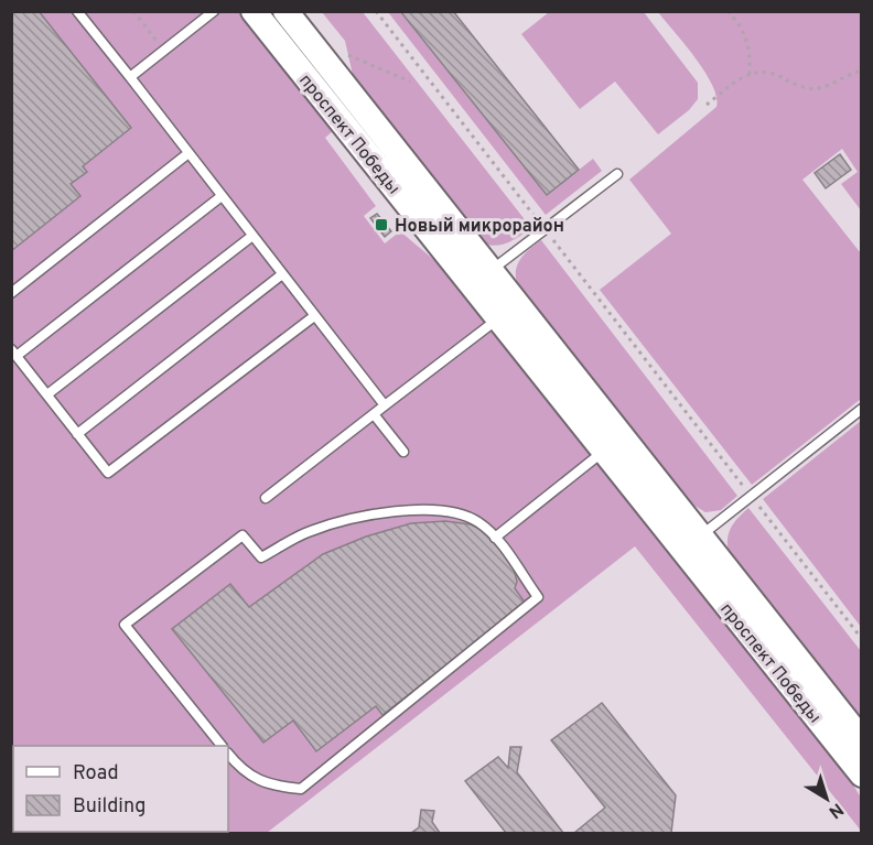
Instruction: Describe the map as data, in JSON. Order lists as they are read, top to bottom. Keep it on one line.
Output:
{"streets":{"main road":["проспект Победы"]},"places":{"transit":["Новый микрорайон"]},"legend":["Road","Building"],"north":"bottom right"}
